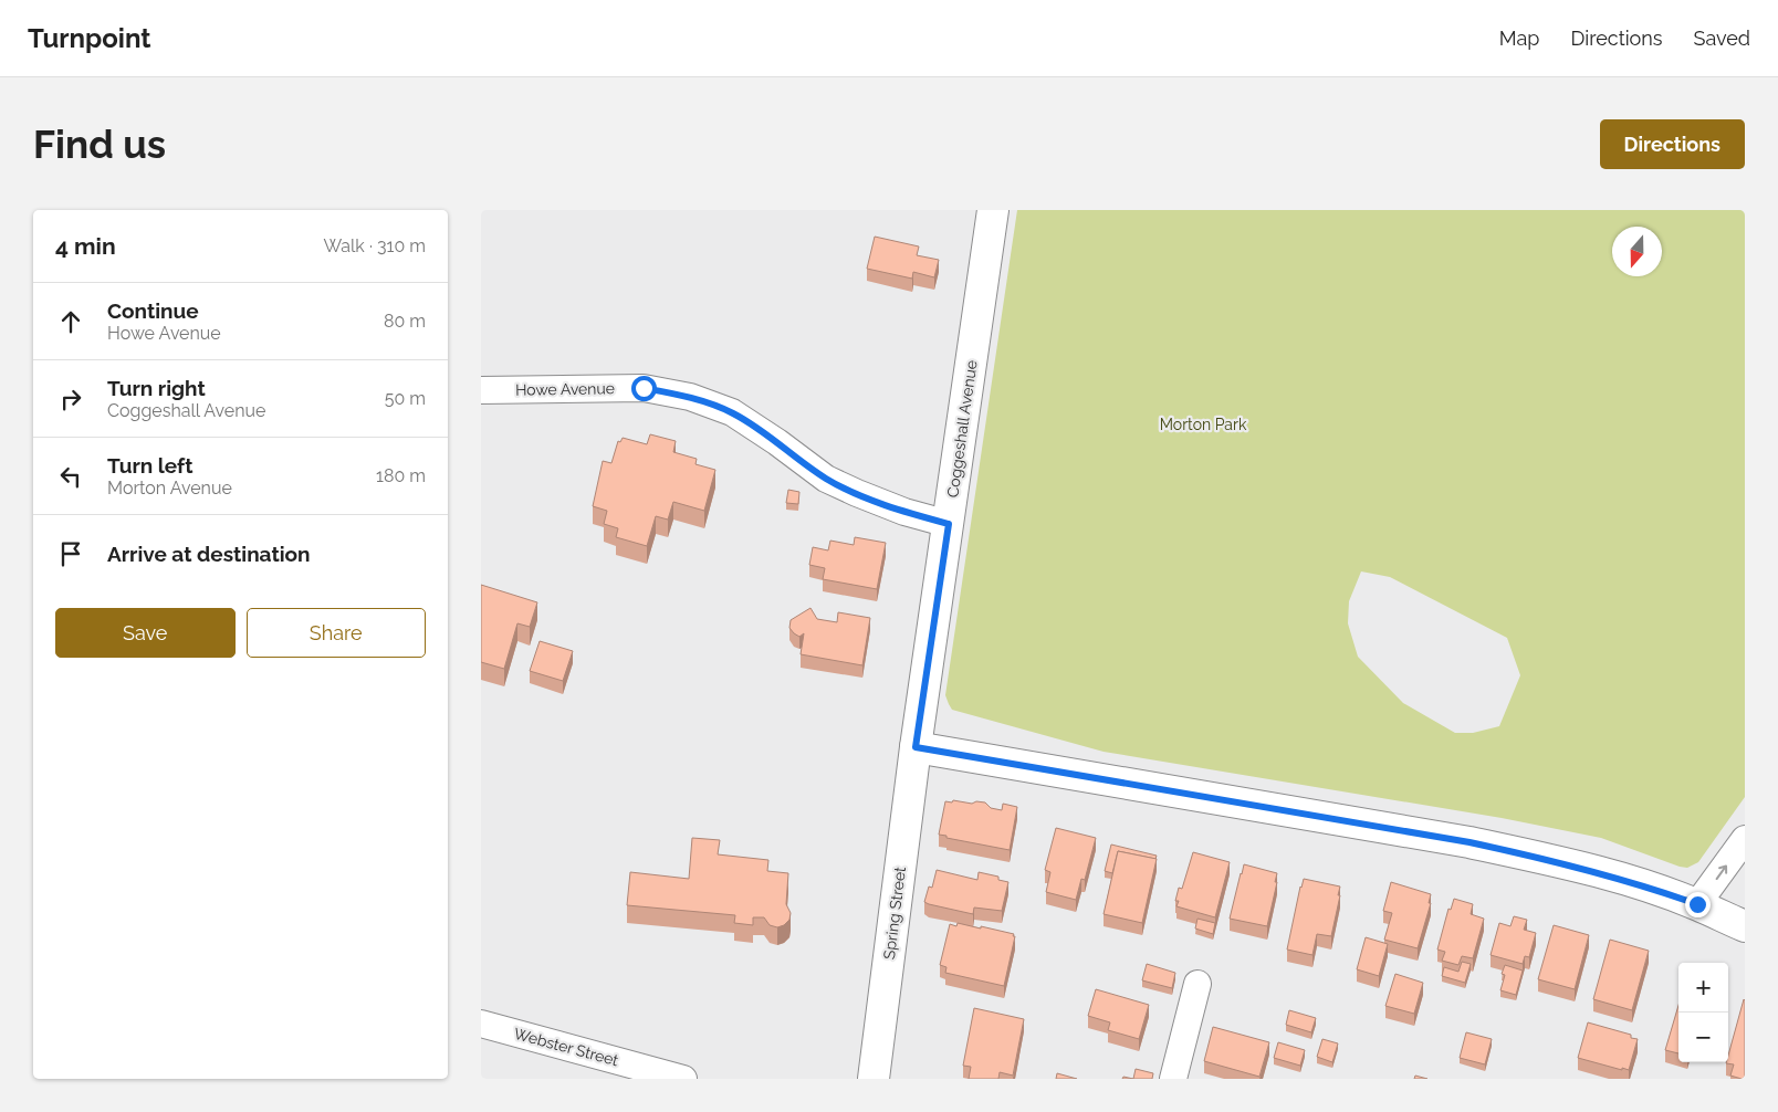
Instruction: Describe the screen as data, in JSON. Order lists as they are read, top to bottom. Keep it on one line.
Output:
{"streets":{"main road":["Coggeshall Avenue","Spring Street"],"street":["Howe Avenue","Webster Street"]},"crossings":[["Howe Avenue","Coggeshall Avenue"],["Coggeshall Avenue","Spring Street"]],"parks":["Morton Park"],"north":"bottom","page":{"header":"Turnpoint","nav":["Map","Directions","Saved"],"buttons":["Directions",["Save","Share"]],"title":"Find us","heading":["4 min","Walk · 310 m"],"list":[["Continue","Howe Avenue","80 m"],["Turn right","Coggeshall Avenue","50 m"],["Turn left","Morton Avenue","180 m"],"Arrive at destination"],"map_buttons":["+","−"]}}
